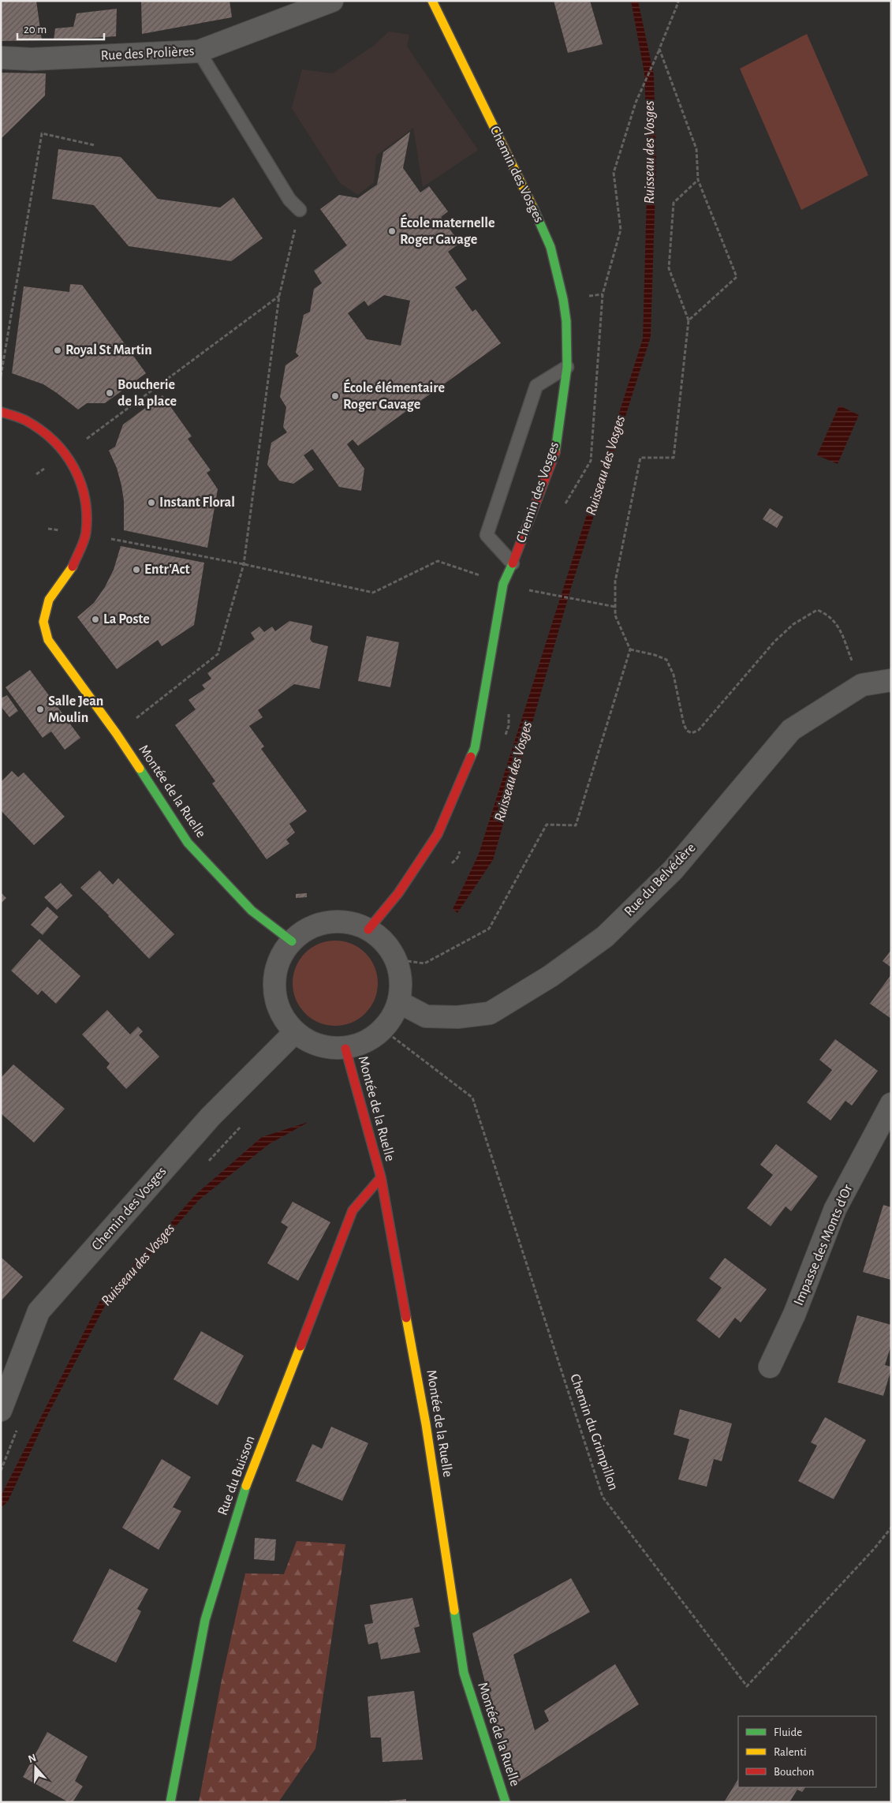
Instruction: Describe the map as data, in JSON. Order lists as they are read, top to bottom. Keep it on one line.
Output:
{"streets":{"street":["Rue des Prolières","Chemin des Vosges","Montée de la Ruelle","Rue du Belvédère","Impasse des Monts d'Or","Rue du Buisson"],"path":["Chemin du Grimpillon"]},"crossings":[["Chemin des Vosges","Montée de la Ruelle"],["Chemin des Vosges","Rue du Belvédère"],["Chemin des Vosges","Chemin du Grimpillon"],["Montée de la Ruelle","Rue du Belvédère"],["Montée de la Ruelle","Chemin du Grimpillon"],["Montée de la Ruelle","Rue du Buisson"],["Rue du Belvédère","Chemin du Grimpillon"]],"water":["Ruisseau des Vosges"],"places":["École maternelle Roger Gavage","Royal St Martin","Boucherie de la place","École élémentaire Roger Gavage","Instant Floral","Entr'Act","La Poste","Salle Jean Moulin"],"legend":["Fluide","Ralenti","Bouchon"],"scale_bar":"20 m","north":"top"}
